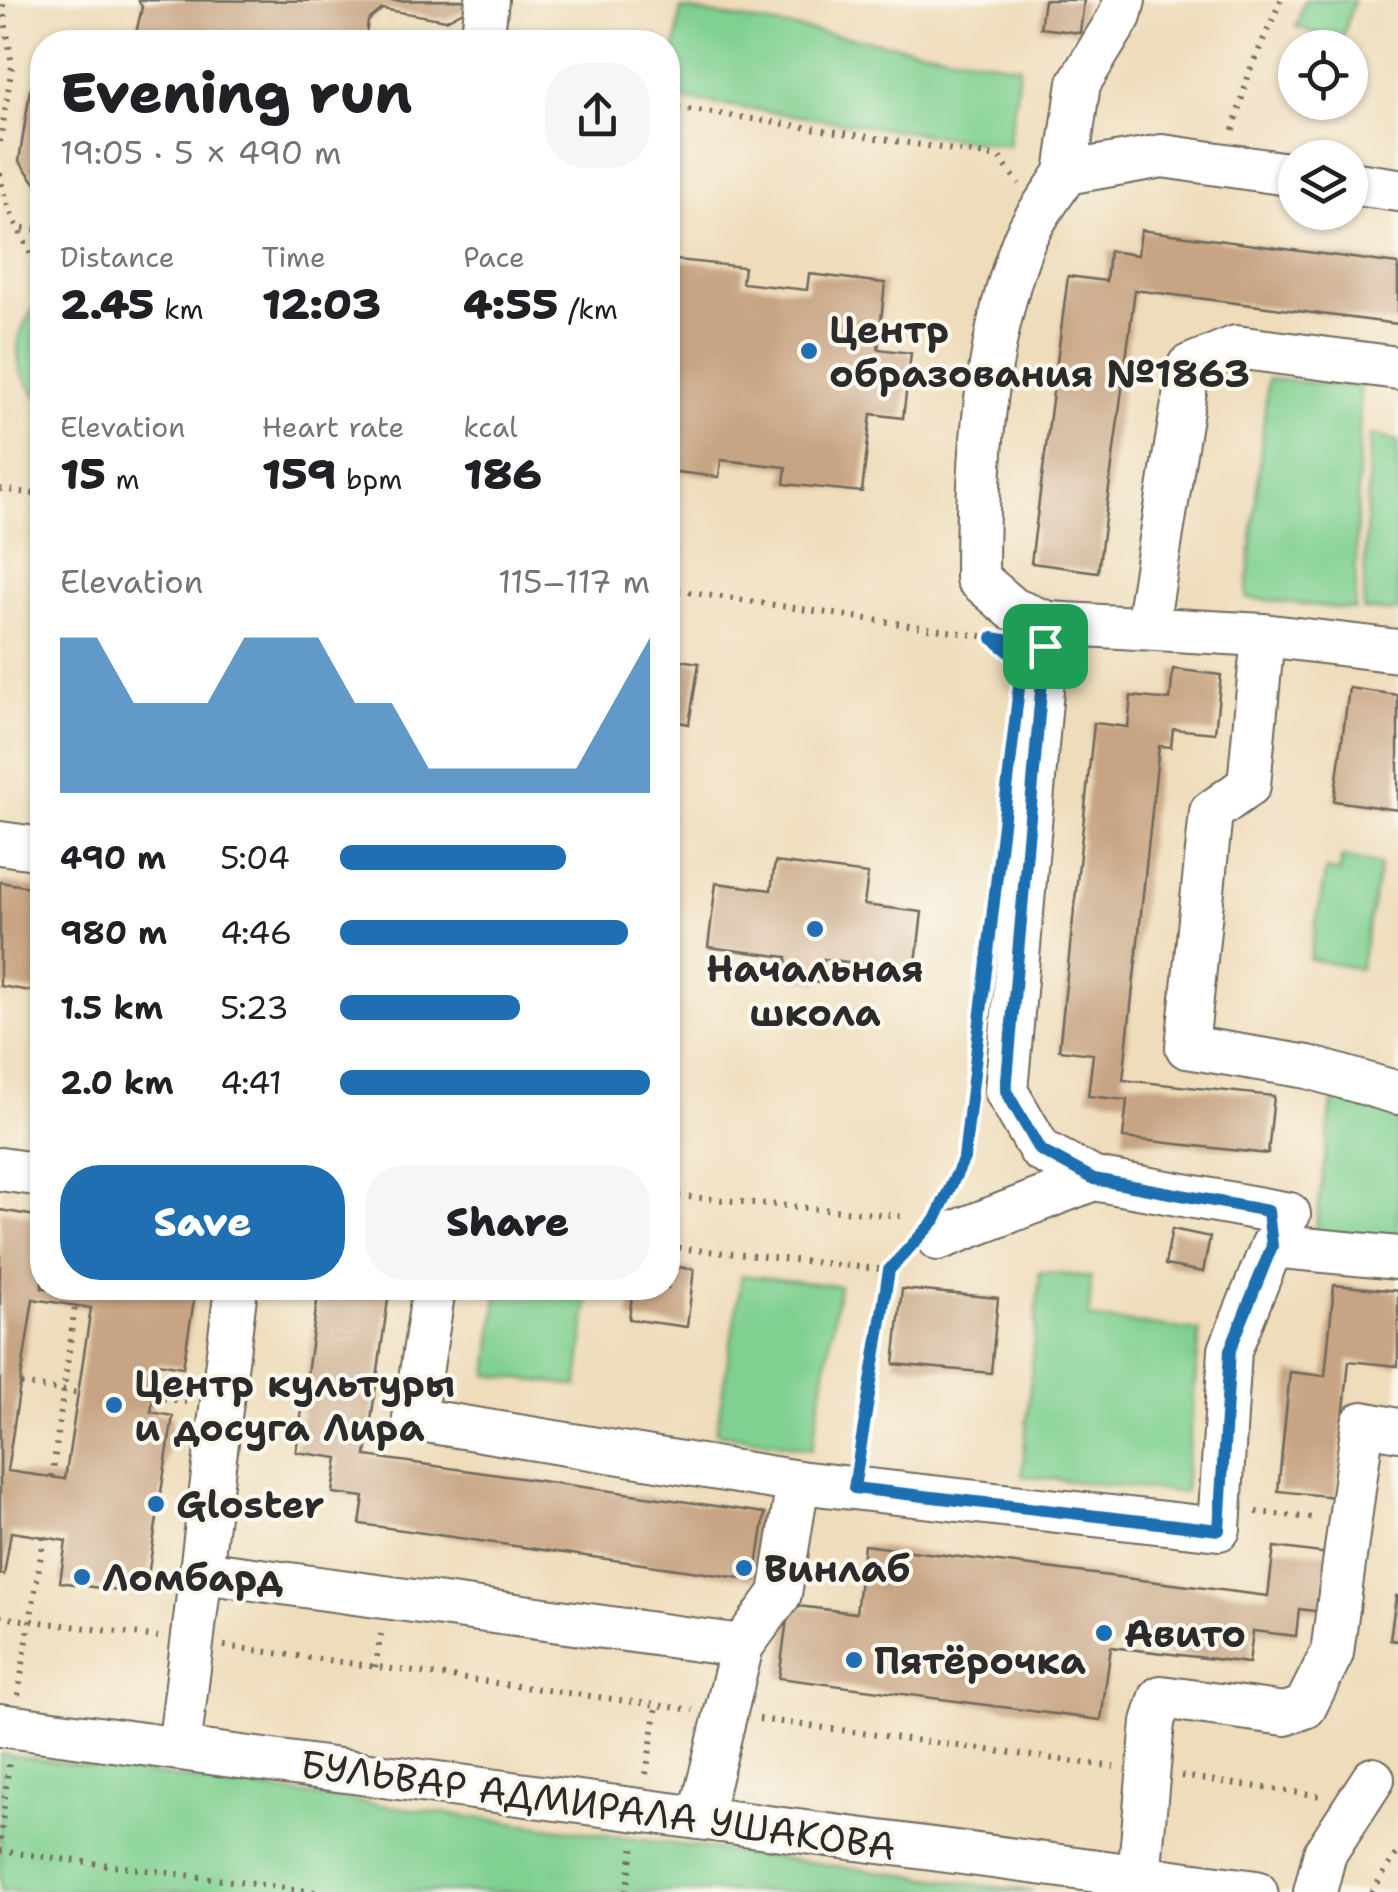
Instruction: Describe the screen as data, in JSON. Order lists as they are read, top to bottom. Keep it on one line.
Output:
{"streets":{"street":["БУЛЬВАР АДМИРАЛА УШАКОВА"]},"places":["Центр образования №1863","Начальная школа","Центр культуры и досуга Лира","Gloster","Винлаб","Ломбард","Авито","Пятёрочка"],"page":{"heading":["Evening run","19:05 · 5 × 490 m"],"stats":[["Distance","2.45 km"],["Time","12:03"],["Pace","4:55 /km"],["Elevation","15 m"],["Heart rate","159 bpm"],["kcal","186"]],"chart":["Elevation","115–117 m"],"list":[{"name":"490 m","note":"5:04"},{"name":"980 m","note":"4:46"},{"name":"1.5 km","note":"5:23"},{"name":"2.0 km","note":"4:41"}],"buttons":["Save","Share"]}}
